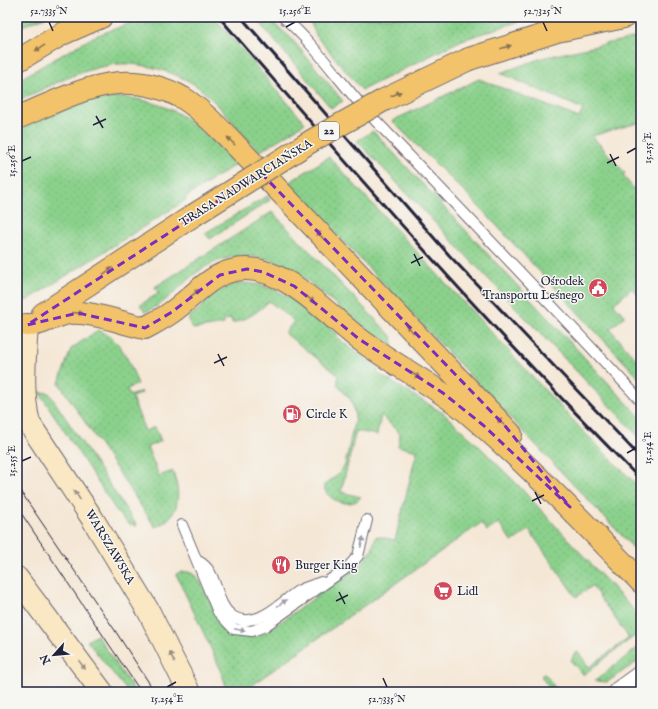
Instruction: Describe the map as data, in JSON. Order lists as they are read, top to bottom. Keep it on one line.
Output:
{"streets":{"main road":["22","TRASA NADWARCIAŃSKA","WARSZAWSKA"]},"one_way":["TRASA NADWARCIAŃSKA"],"places":{"public building":["Ośrodek Transportu Leśnego"],"fuel station":["Circle K"],"restaurant":["Burger King"],"supermarket":["Lidl"]},"north":"bottom left","coordinates":["52.7335°N","15.256°E","52.7325°N","15.255°E","15.254°E"]}
